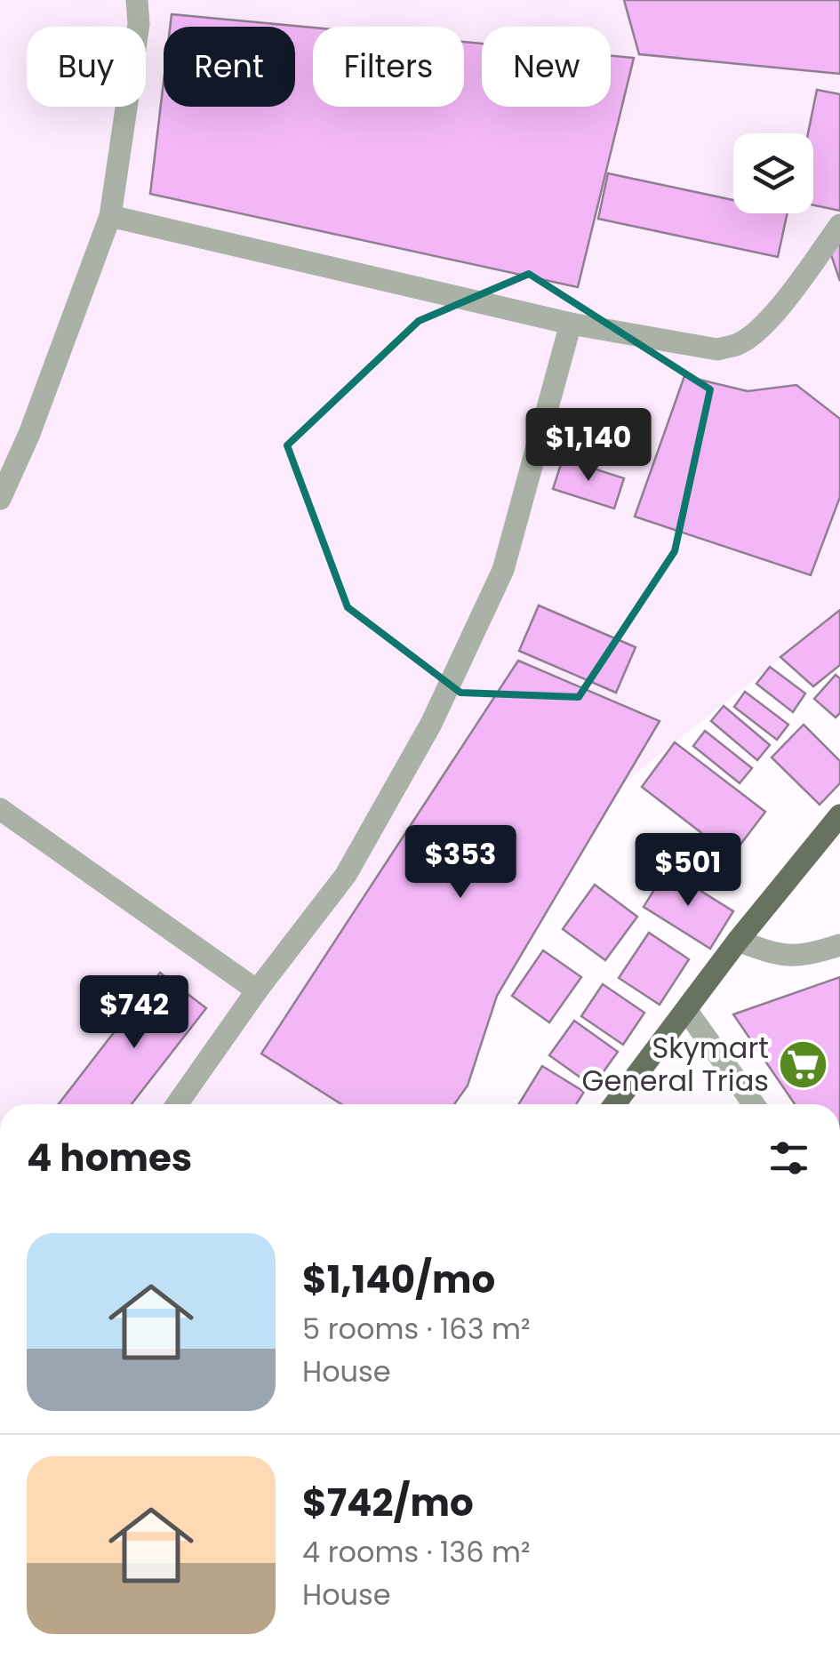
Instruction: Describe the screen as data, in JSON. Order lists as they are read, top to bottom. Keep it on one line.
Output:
{"places":{"supermarket":["Skymart General Trias"]},"page":{"chip":["Buy","Rent","Filters","New"],"price":["$1,140","$353","$501","$742"],"heading":"4 homes","list":[{"name":"$1,140/mo","note":"5 rooms · 163 m² · House"},{"name":"$742/mo","note":"4 rooms · 136 m² · House"}]}}
